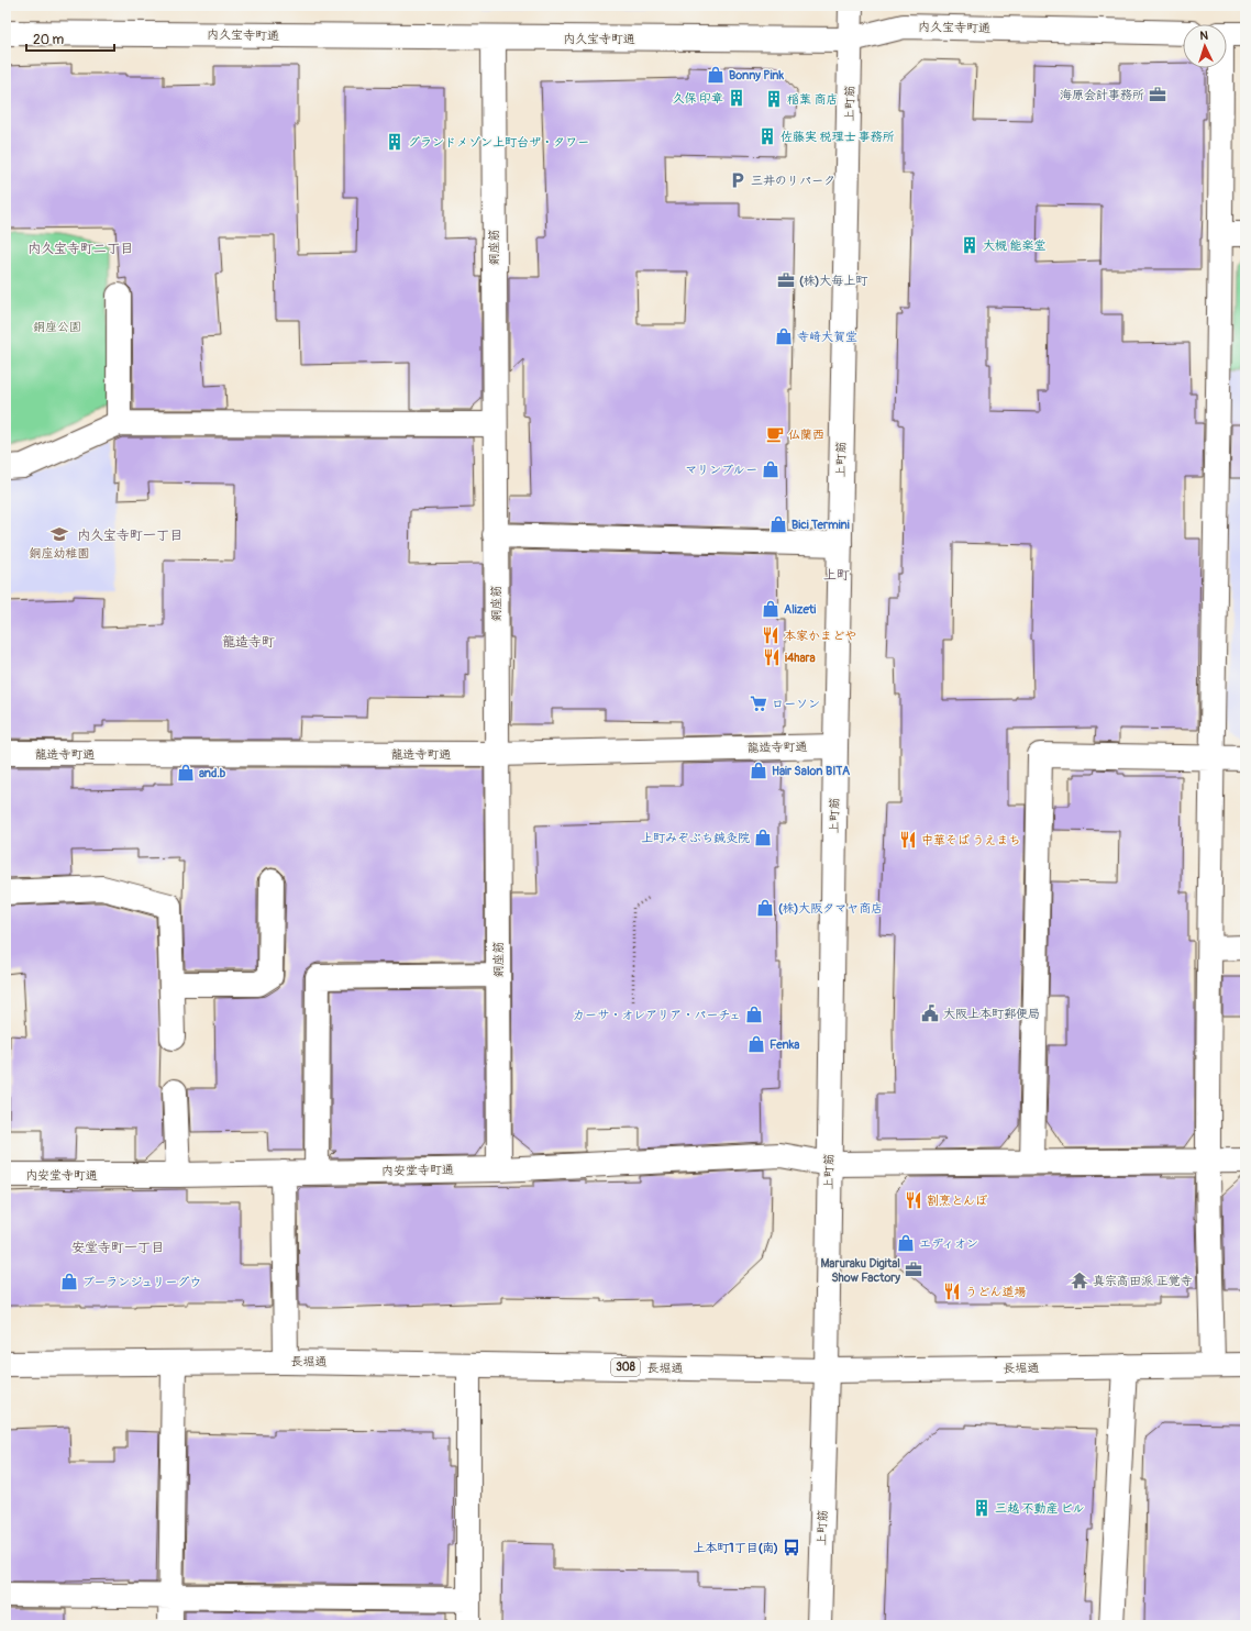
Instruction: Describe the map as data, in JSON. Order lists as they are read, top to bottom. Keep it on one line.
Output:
{"streets":{"main road":["内久宝寺町通","上町筋","銅座筋","龍造寺町通","内安堂寺町通","長堀通","308"]},"crossings":[["内久宝寺町通","上町筋"],["内久宝寺町通","銅座筋"],["上町筋","龍造寺町通"],["上町筋","内安堂寺町通"],["上町筋","長堀通"],["銅座筋","龍造寺町通"],["銅座筋","内安堂寺町通"]],"districts":["内久宝寺町二丁目","内久宝寺町一丁目","上町","龍造寺町","安堂寺町一丁目"],"parks":["銅座公園"],"places":{"shop":["Bonny Pink","寺崎大賀堂","マリンブルー","Bici Termini","Alizeti","Hair Salon BITA","and.b","上町みぞぶち鍼灸院","(株)大阪タマヤ商店","カーサ・オレアリア・パーチェ","Fenka","エディオン","ブーランジュリーグウ"],"office":["海原会計事務所","(株)大毎上町","Maruraku Digital Show Factory"],"building":["久保 印章","稲葉 商店","佐藤実 税理士 事務所","グランドメゾン上町台ザ・タワー","大槻 能楽堂","三越 不動産 ビル"],"parking":["三井のリパーク"],"cafe":["仏蘭西"],"school or university":["銅座幼稚園"],"restaurant":["本家かまどや","i4hara","中華そば うえまち","割烹とんぼ","うどん道場"],"supermarket":["ローソン"],"public building":["大阪上本町郵便局"],"temple":["真宗高田派 正覚寺"],"bus stop":["上本町1丁目(南)"]},"scale_bar":"20 m","north":"top"}
